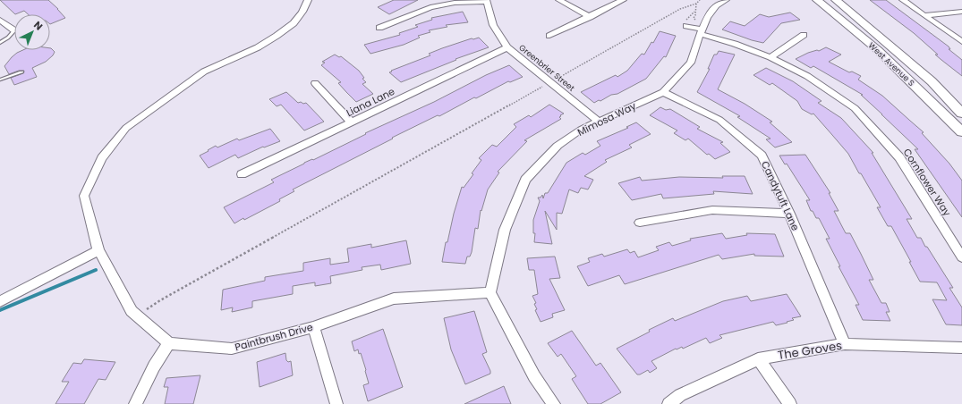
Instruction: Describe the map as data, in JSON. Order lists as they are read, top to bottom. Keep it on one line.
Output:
{"streets":{"street":["West Avenue S","Greenbrier Street","Liana Lane","Mimosa Way","Cornflower Way","Candytuft Lane","Paintbrush Drive","The Groves"]},"crossings":[["Greenbrier Street","Liana Lane"],["Greenbrier Street","Mimosa Way"],["Mimosa Way","Cornflower Way"],["Mimosa Way","Candytuft Lane"],["Mimosa Way","Paintbrush Drive"],["Candytuft Lane","The Groves"]],"north":"top right"}
